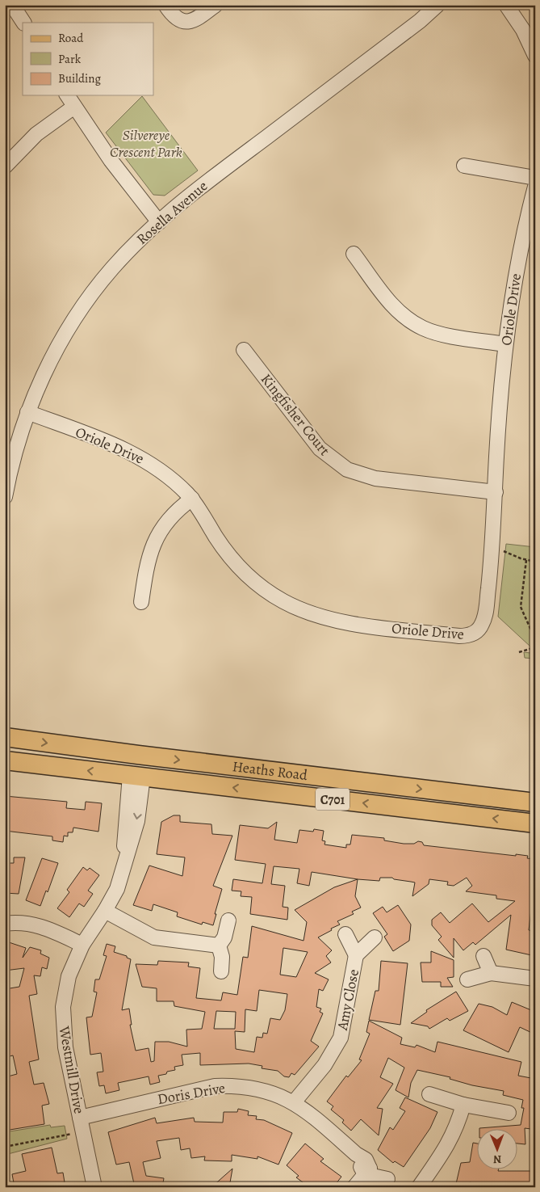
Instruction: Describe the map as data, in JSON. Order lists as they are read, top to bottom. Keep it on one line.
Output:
{"streets":{"main road":["Heaths Road","C701"],"street":["Rosella Avenue","Oriole Drive","Kingfisher Court","Amy Close","Westmill Drive","Doris Drive"]},"crossings":[["Rosella Avenue","Oriole Drive"],["Oriole Drive","Kingfisher Court"],["Heaths Road","Westmill Drive"],["Amy Close","Doris Drive"],["Westmill Drive","Doris Drive"]],"parks":["Silvereye Crescent Park"],"legend":["Road","Park","Building"],"north":"bottom"}
